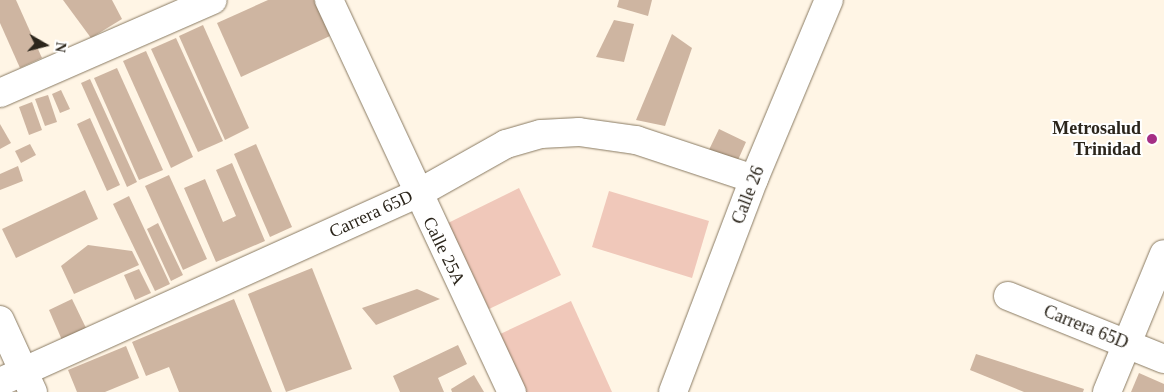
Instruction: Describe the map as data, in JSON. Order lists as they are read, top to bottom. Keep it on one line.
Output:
{"streets":{"street":["Calle 26","Carrera 65D","Calle 25A"]},"crossings":[["Calle 26","Carrera 65D"],["Carrera 65D","Calle 25A"]],"places":["Metrosalud Trinidad"],"north":"right"}
